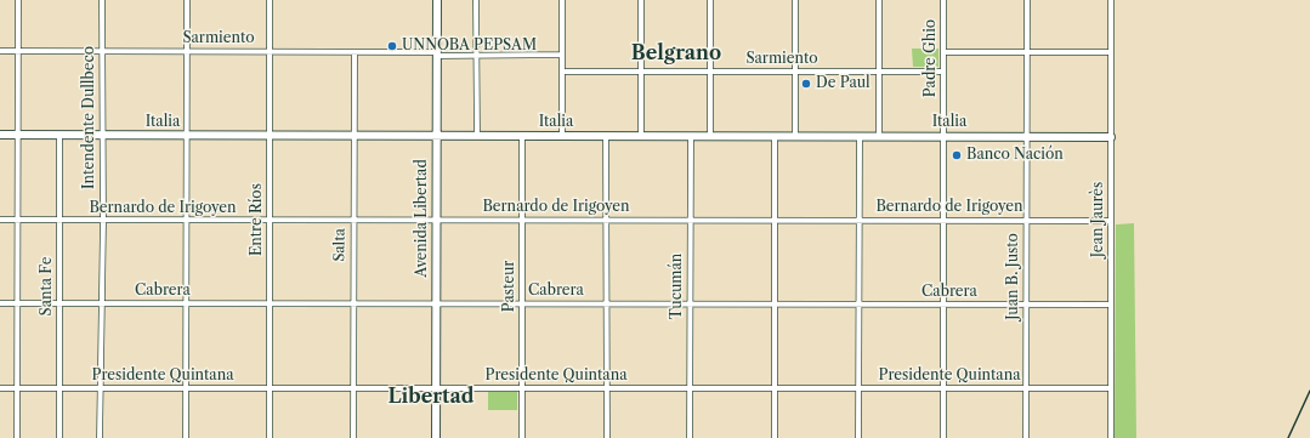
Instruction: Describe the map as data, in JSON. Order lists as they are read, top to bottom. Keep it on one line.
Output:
{"streets":{"street":["Sarmiento","Padre Ghio","Intendente Dullbeco","Italia","Bernardo de Irigoyen","Avenida Libertad","Entre Ríos","Jean Jaurès","Salta","Juan B. Justo","Santa Fe","Pasteur","Tucumán","Cabrera","Presidente Quintana"]},"crossings":[["Sarmiento","Padre Ghio"],["Sarmiento","Intendente Dullbeco"],["Sarmiento","Avenida Libertad"],["Sarmiento","Entre Ríos"],["Sarmiento","Salta"],["Padre Ghio","Italia"],["Padre Ghio","Bernardo de Irigoyen"],["Padre Ghio","Cabrera"],["Padre Ghio","Presidente Quintana"],["Intendente Dullbeco","Italia"],["Intendente Dullbeco","Bernardo de Irigoyen"],["Intendente Dullbeco","Cabrera"],["Intendente Dullbeco","Presidente Quintana"],["Italia","Avenida Libertad"],["Italia","Entre Ríos"],["Italia","Jean Jaurès"],["Italia","Salta"],["Italia","Juan B. Justo"],["Italia","Santa Fe"],["Italia","Pasteur"],["Italia","Tucumán"],["Bernardo de Irigoyen","Avenida Libertad"],["Bernardo de Irigoyen","Entre Ríos"],["Bernardo de Irigoyen","Jean Jaurès"],["Bernardo de Irigoyen","Salta"],["Bernardo de Irigoyen","Juan B. Justo"],["Bernardo de Irigoyen","Santa Fe"],["Bernardo de Irigoyen","Pasteur"],["Bernardo de Irigoyen","Tucumán"],["Avenida Libertad","Cabrera"],["Avenida Libertad","Presidente Quintana"],["Entre Ríos","Cabrera"],["Entre Ríos","Presidente Quintana"],["Jean Jaurès","Cabrera"],["Jean Jaurès","Presidente Quintana"],["Salta","Cabrera"],["Salta","Presidente Quintana"],["Juan B. Justo","Cabrera"],["Juan B. Justo","Presidente Quintana"],["Santa Fe","Cabrera"],["Santa Fe","Presidente Quintana"],["Pasteur","Cabrera"],["Pasteur","Presidente Quintana"],["Tucumán","Cabrera"],["Tucumán","Presidente Quintana"]],"districts":["Belgrano","Libertad"],"places":["UNNOBA PEPSAM","De Paul","Banco Nación"]}
